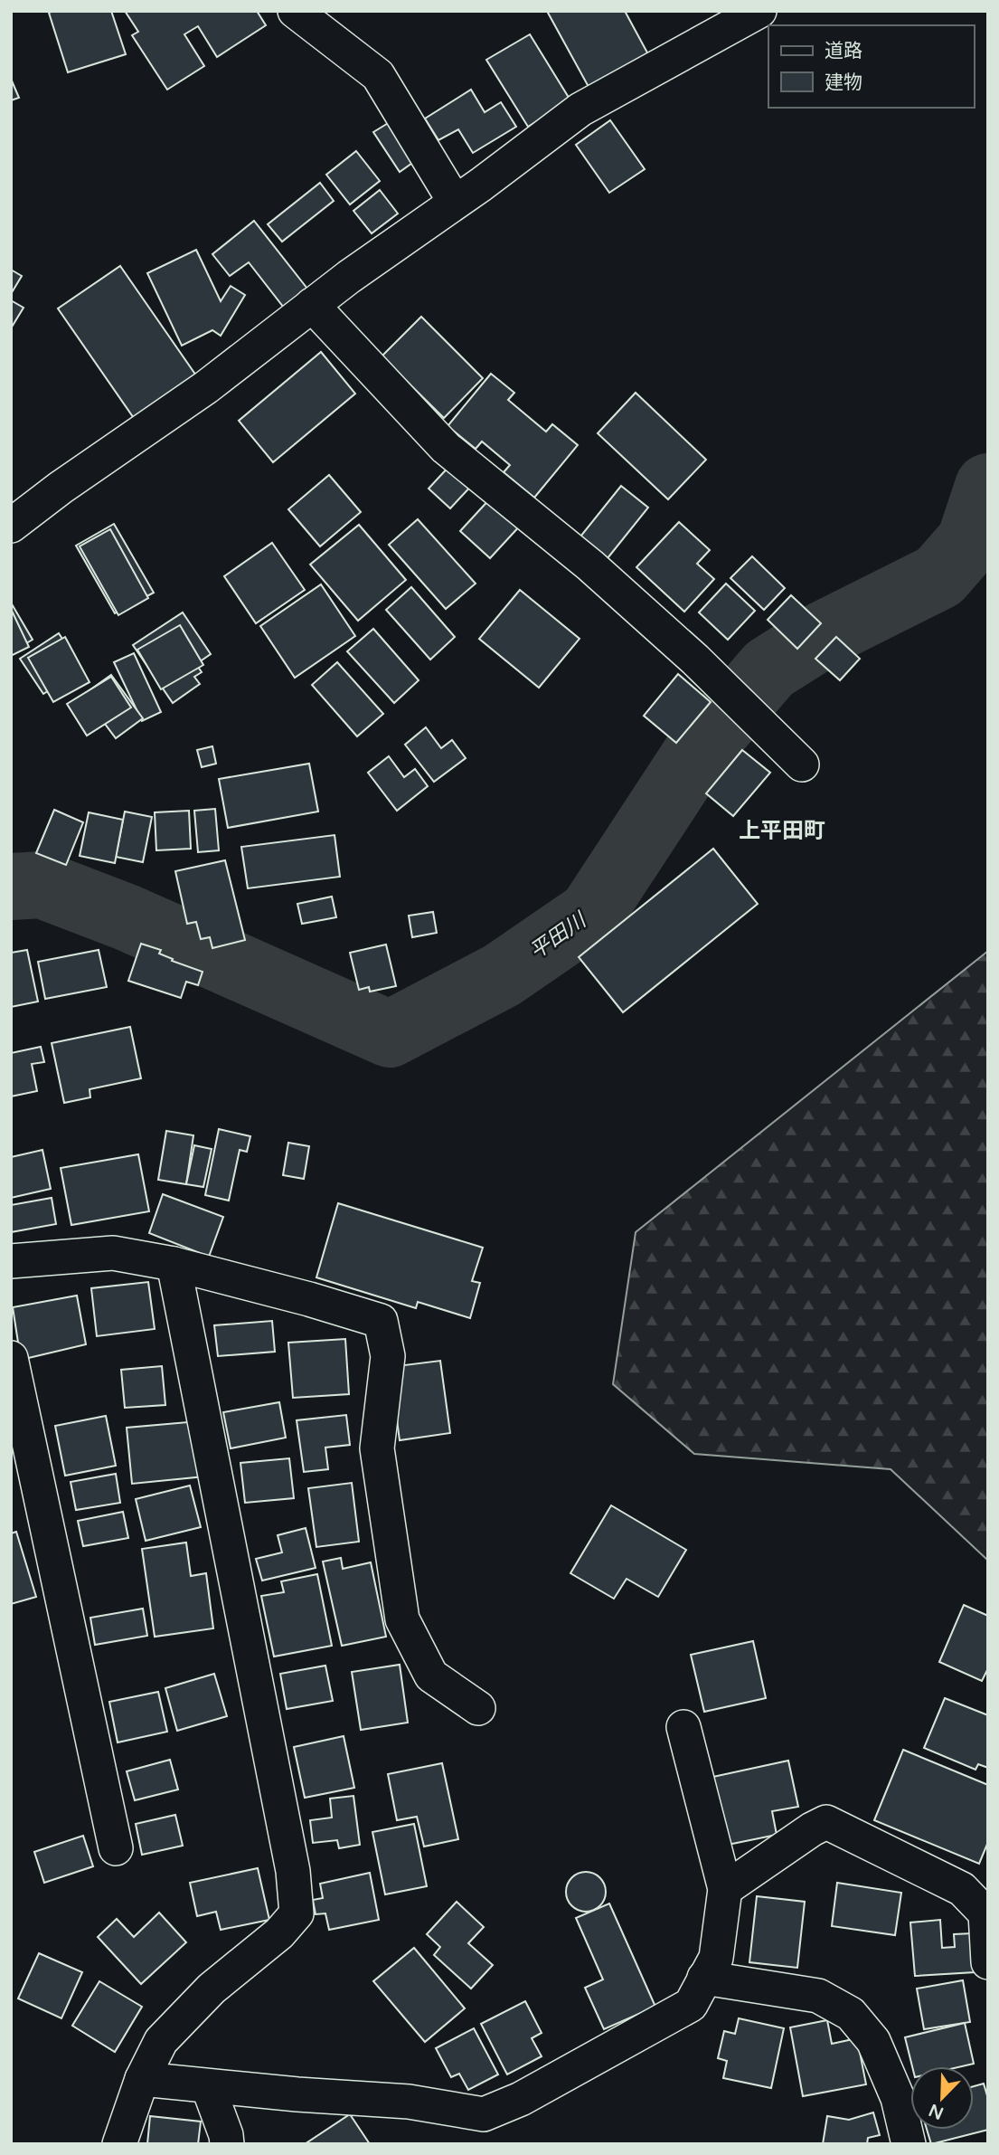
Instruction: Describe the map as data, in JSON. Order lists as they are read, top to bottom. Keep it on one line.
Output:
{"districts":["上平田町"],"water":["平田川"],"legend":["道路","建物"],"north":"bottom left"}
